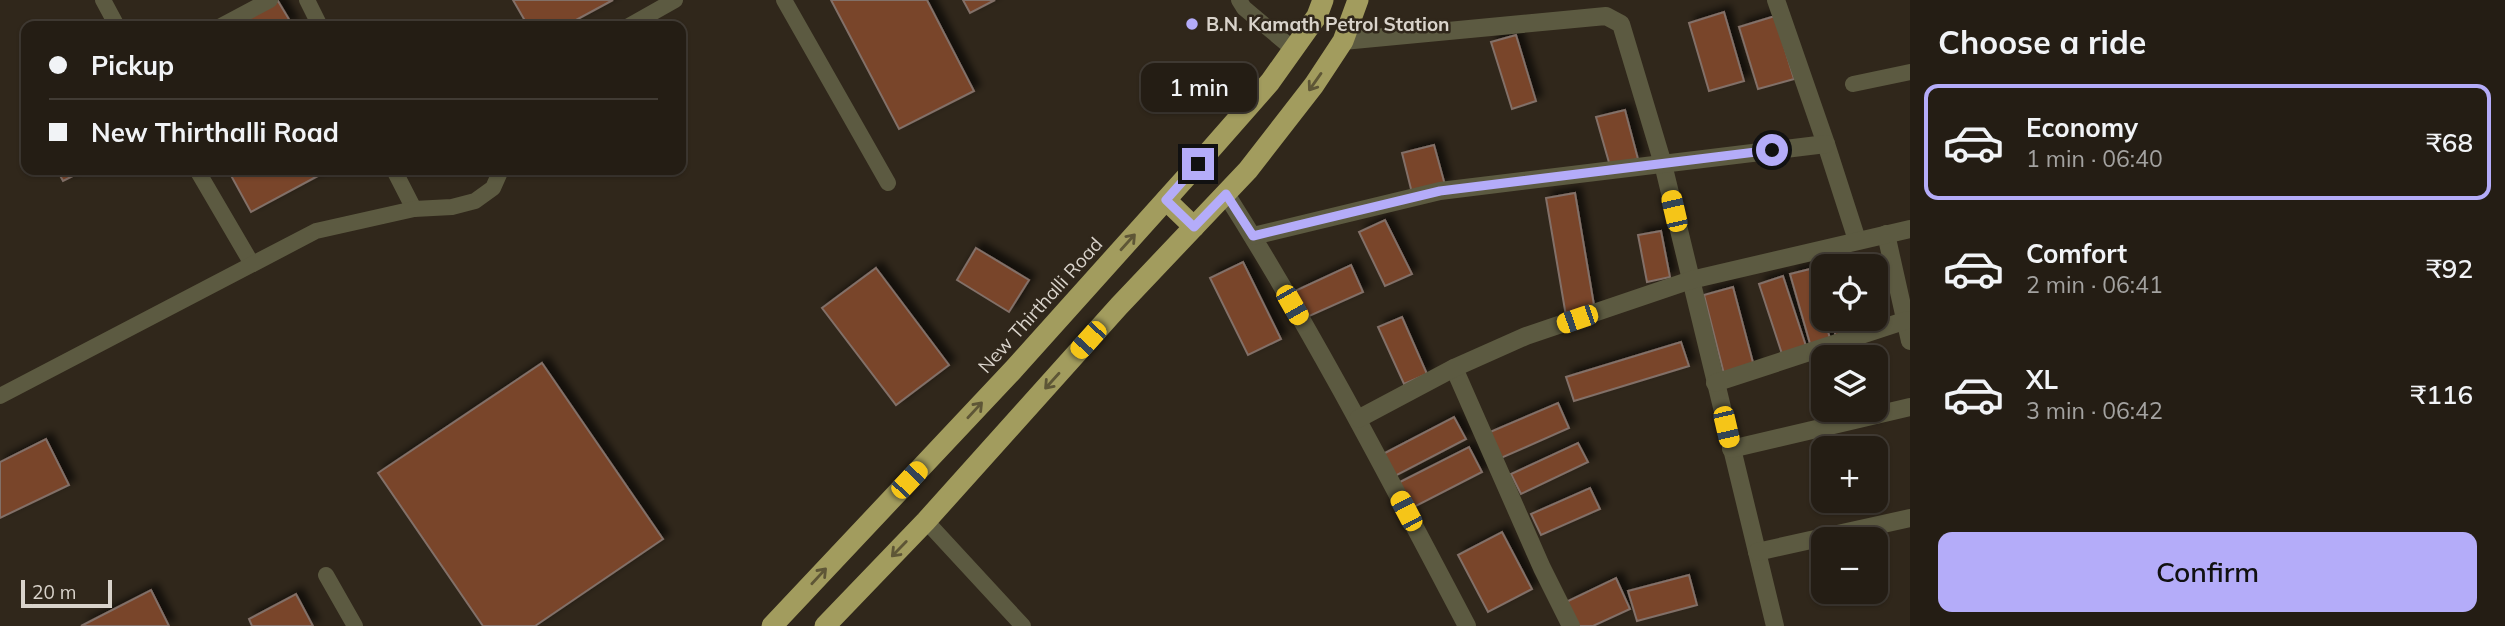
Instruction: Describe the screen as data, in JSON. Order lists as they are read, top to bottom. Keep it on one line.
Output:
{"streets":{"highway":["New Thirthalli Road"]},"places":["B.N. Kamath Petrol Station"],"scale_bar":"20 m","page":{"heading":"Choose a ride","banner":["Pickup","New Thirthalli Road"],"bubble":"1 min","list":[{"name":"Economy","note":"1 min · 06:40","value":"₹68"},{"name":"Comfort","note":"2 min · 06:41","value":"₹92"},{"name":"XL","note":"3 min · 06:42","value":"₹116"}],"map_buttons":["+","−"],"buttons":"Confirm","scale":"20 m"}}
